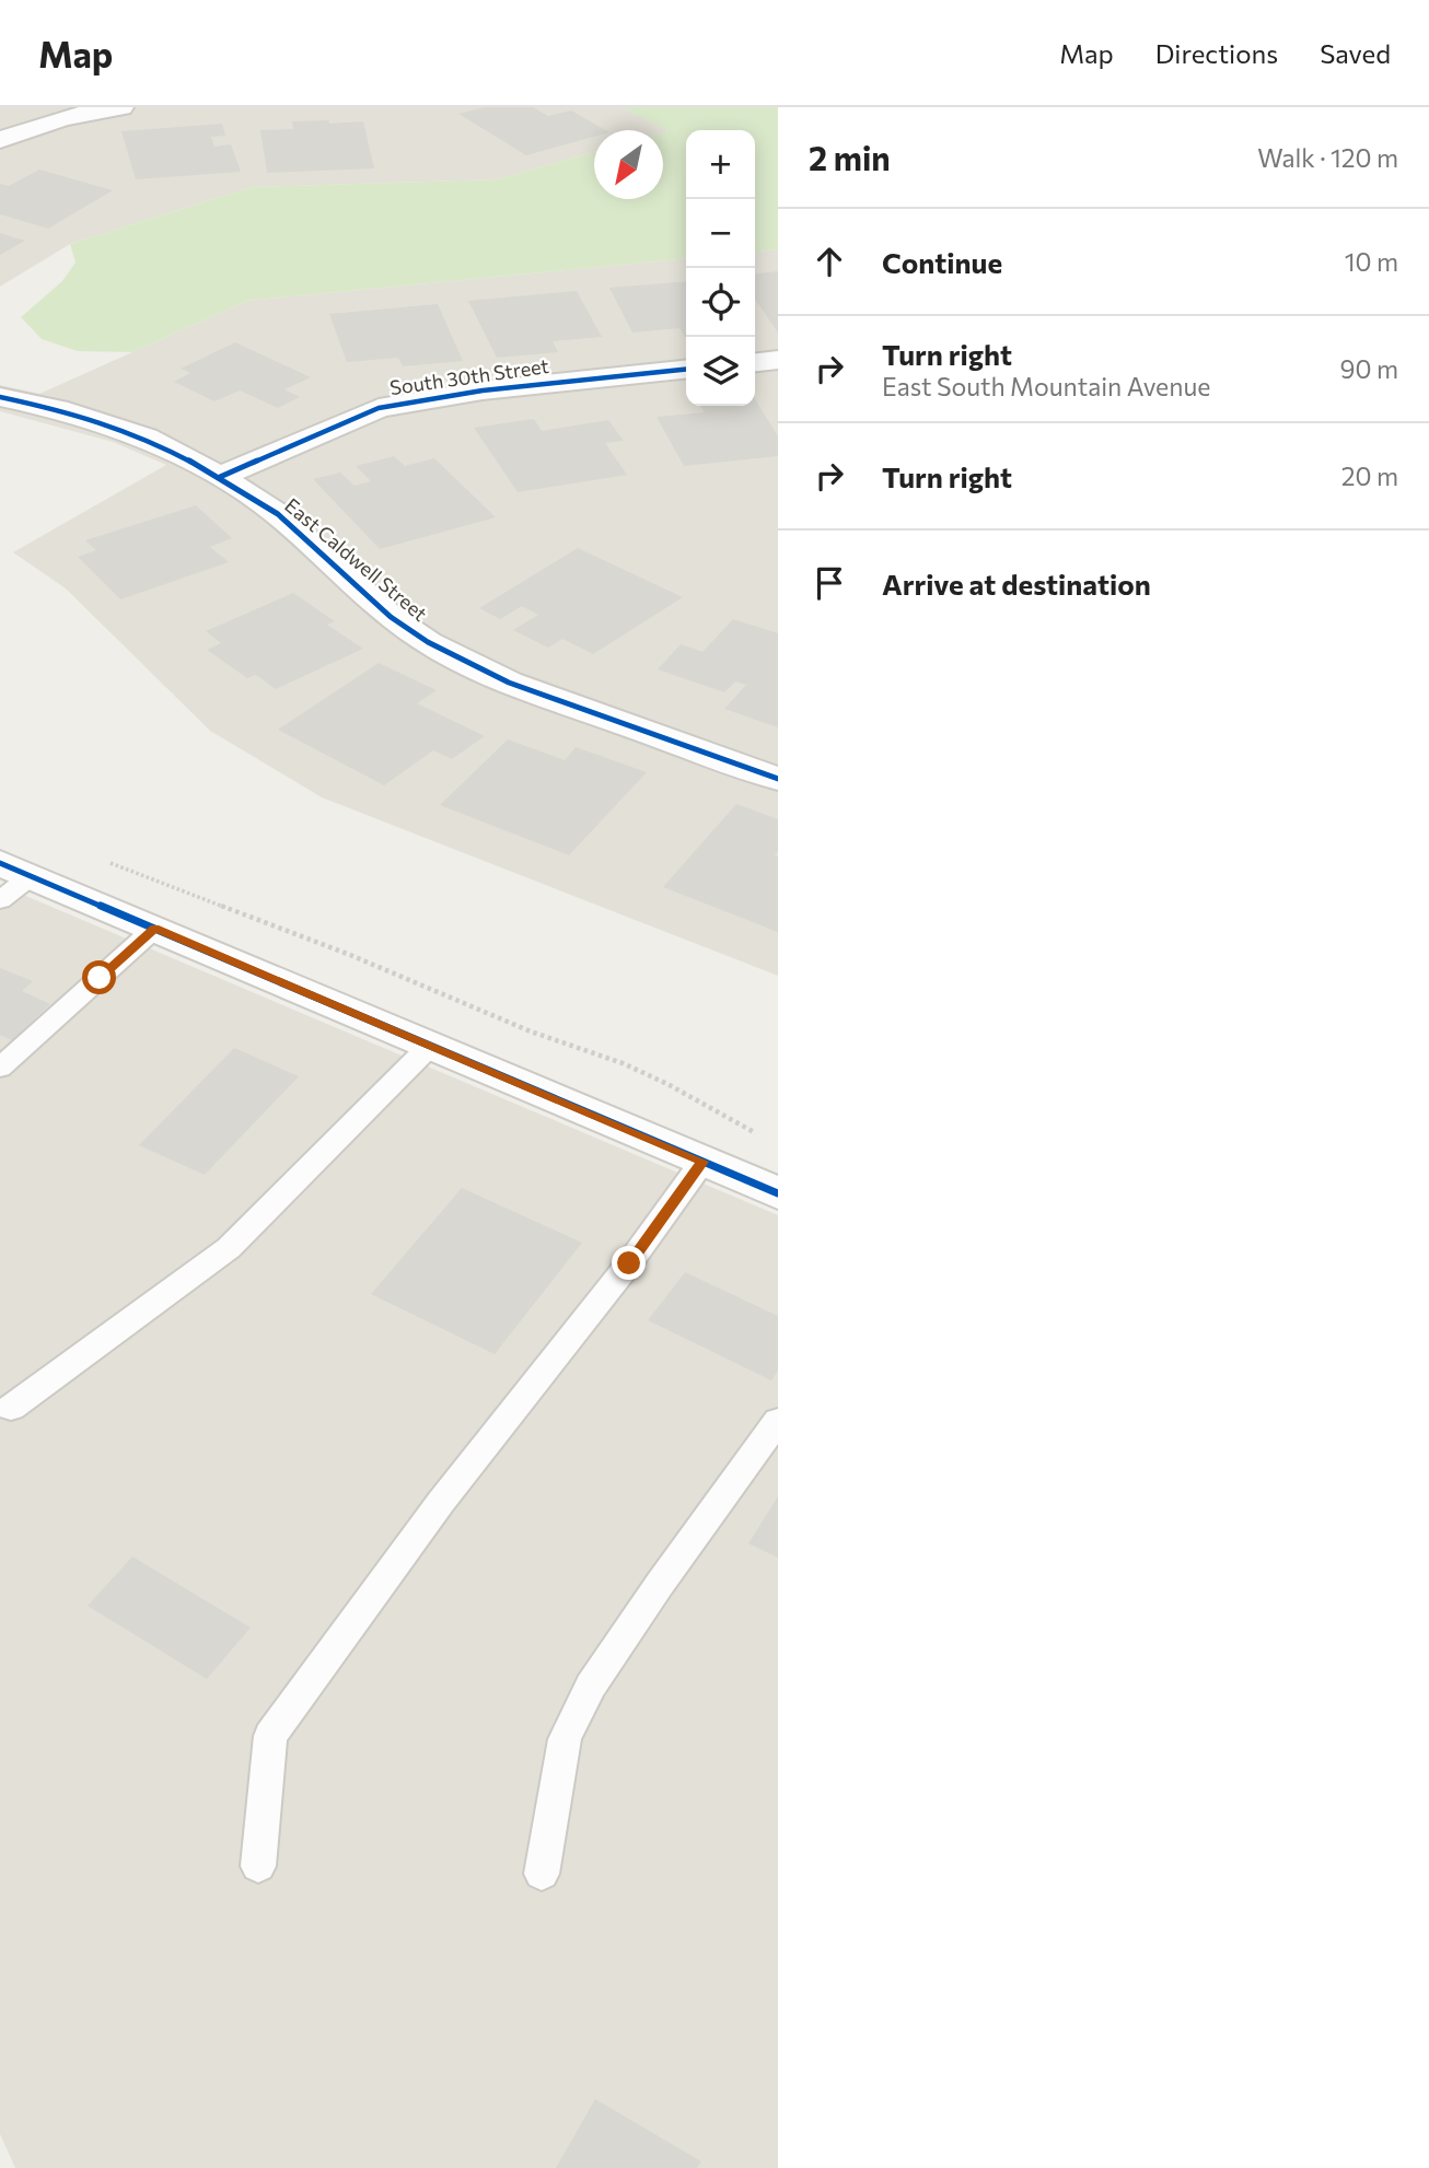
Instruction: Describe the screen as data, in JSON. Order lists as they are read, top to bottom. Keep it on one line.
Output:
{"streets":{"street":["South 30th Street","East Caldwell Street"]},"crossings":[["South 30th Street","East Caldwell Street"]],"north":"bottom left","page":{"header":"Map","nav":["Map","Directions","Saved"],"heading":["2 min","Walk · 120 m"],"map_buttons":["+","−"],"list":[["Continue","10 m"],["Turn right","East South Mountain Avenue","90 m"],["Turn right","20 m"],"Arrive at destination"]}}
